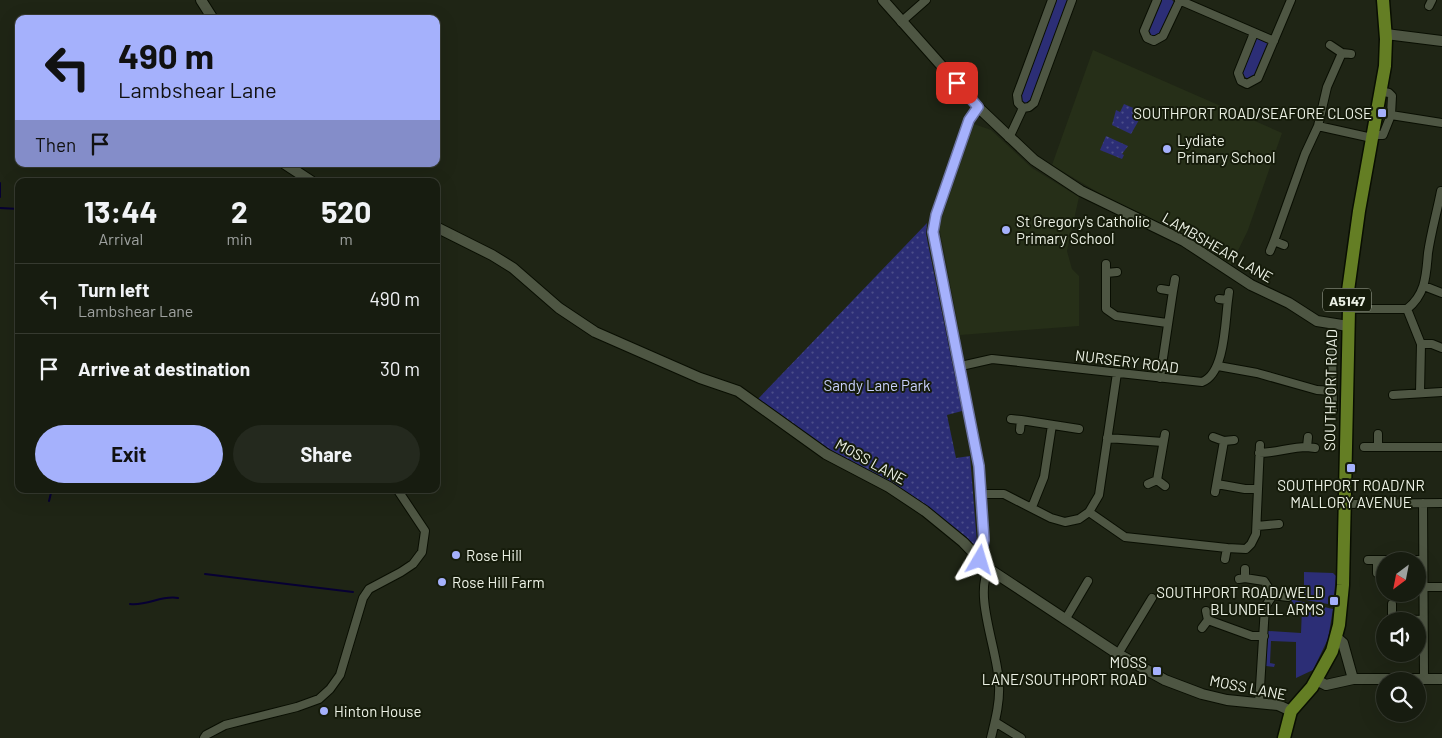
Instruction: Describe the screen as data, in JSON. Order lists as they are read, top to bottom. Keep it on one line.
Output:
{"streets":{"main road":["A5147","SOUTHPORT ROAD"],"street":["LAMBSHEAR LANE","NURSERY ROAD","MOSS LANE"]},"crossings":[["LAMBSHEAR LANE","SOUTHPORT ROAD"],["SOUTHPORT ROAD","MOSS LANE"]],"parks":["Sandy Lane Park"],"places":{"transit":["SOUTHPORT ROAD/SEAFORE CLOSE","SOUTHPORT ROAD/NR MALLORY AVENUE","SOUTHPORT ROAD/WELD BLUNDELL ARMS","MOSS LANE/SOUTHPORT ROAD"],"other":["Lydiate Primary School","St Gregory's Catholic Primary School","Rose Hill","Rose Hill Farm","Hinton House"]},"north":"bottom left","page":{"turn":["490 m","Lambshear Lane"],"then":"Then","eta":["13:44","Arrival","2","min","520","m"],"list":[{"name":"Turn left","note":"Lambshear Lane","value":"490 m"},{"name":"Arrive at destination","value":"30 m"}],"buttons":["Exit","Share"]}}
